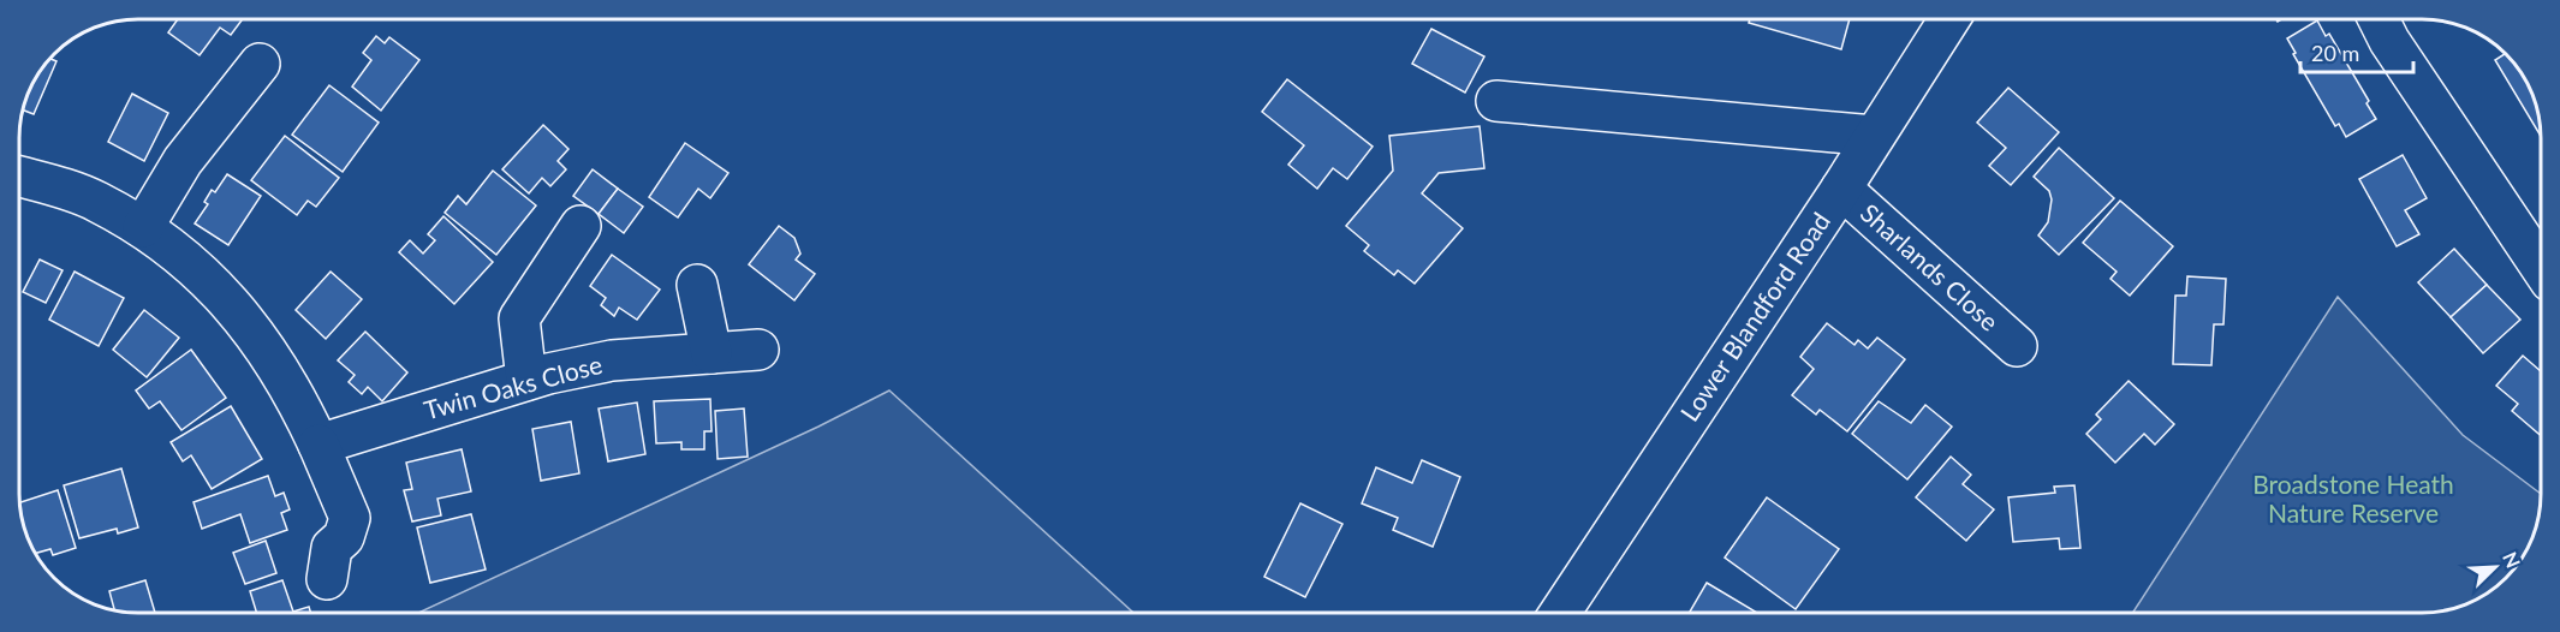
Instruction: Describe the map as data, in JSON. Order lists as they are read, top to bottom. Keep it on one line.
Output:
{"streets":{"street":["Sharlands Close","Lower Blandford Road","Twin Oaks Close"]},"crossings":[["Sharlands Close","Lower Blandford Road"]],"parks":["Broadstone Heath Nature Reserve"],"scale_bar":"20 m","north":"top right"}
